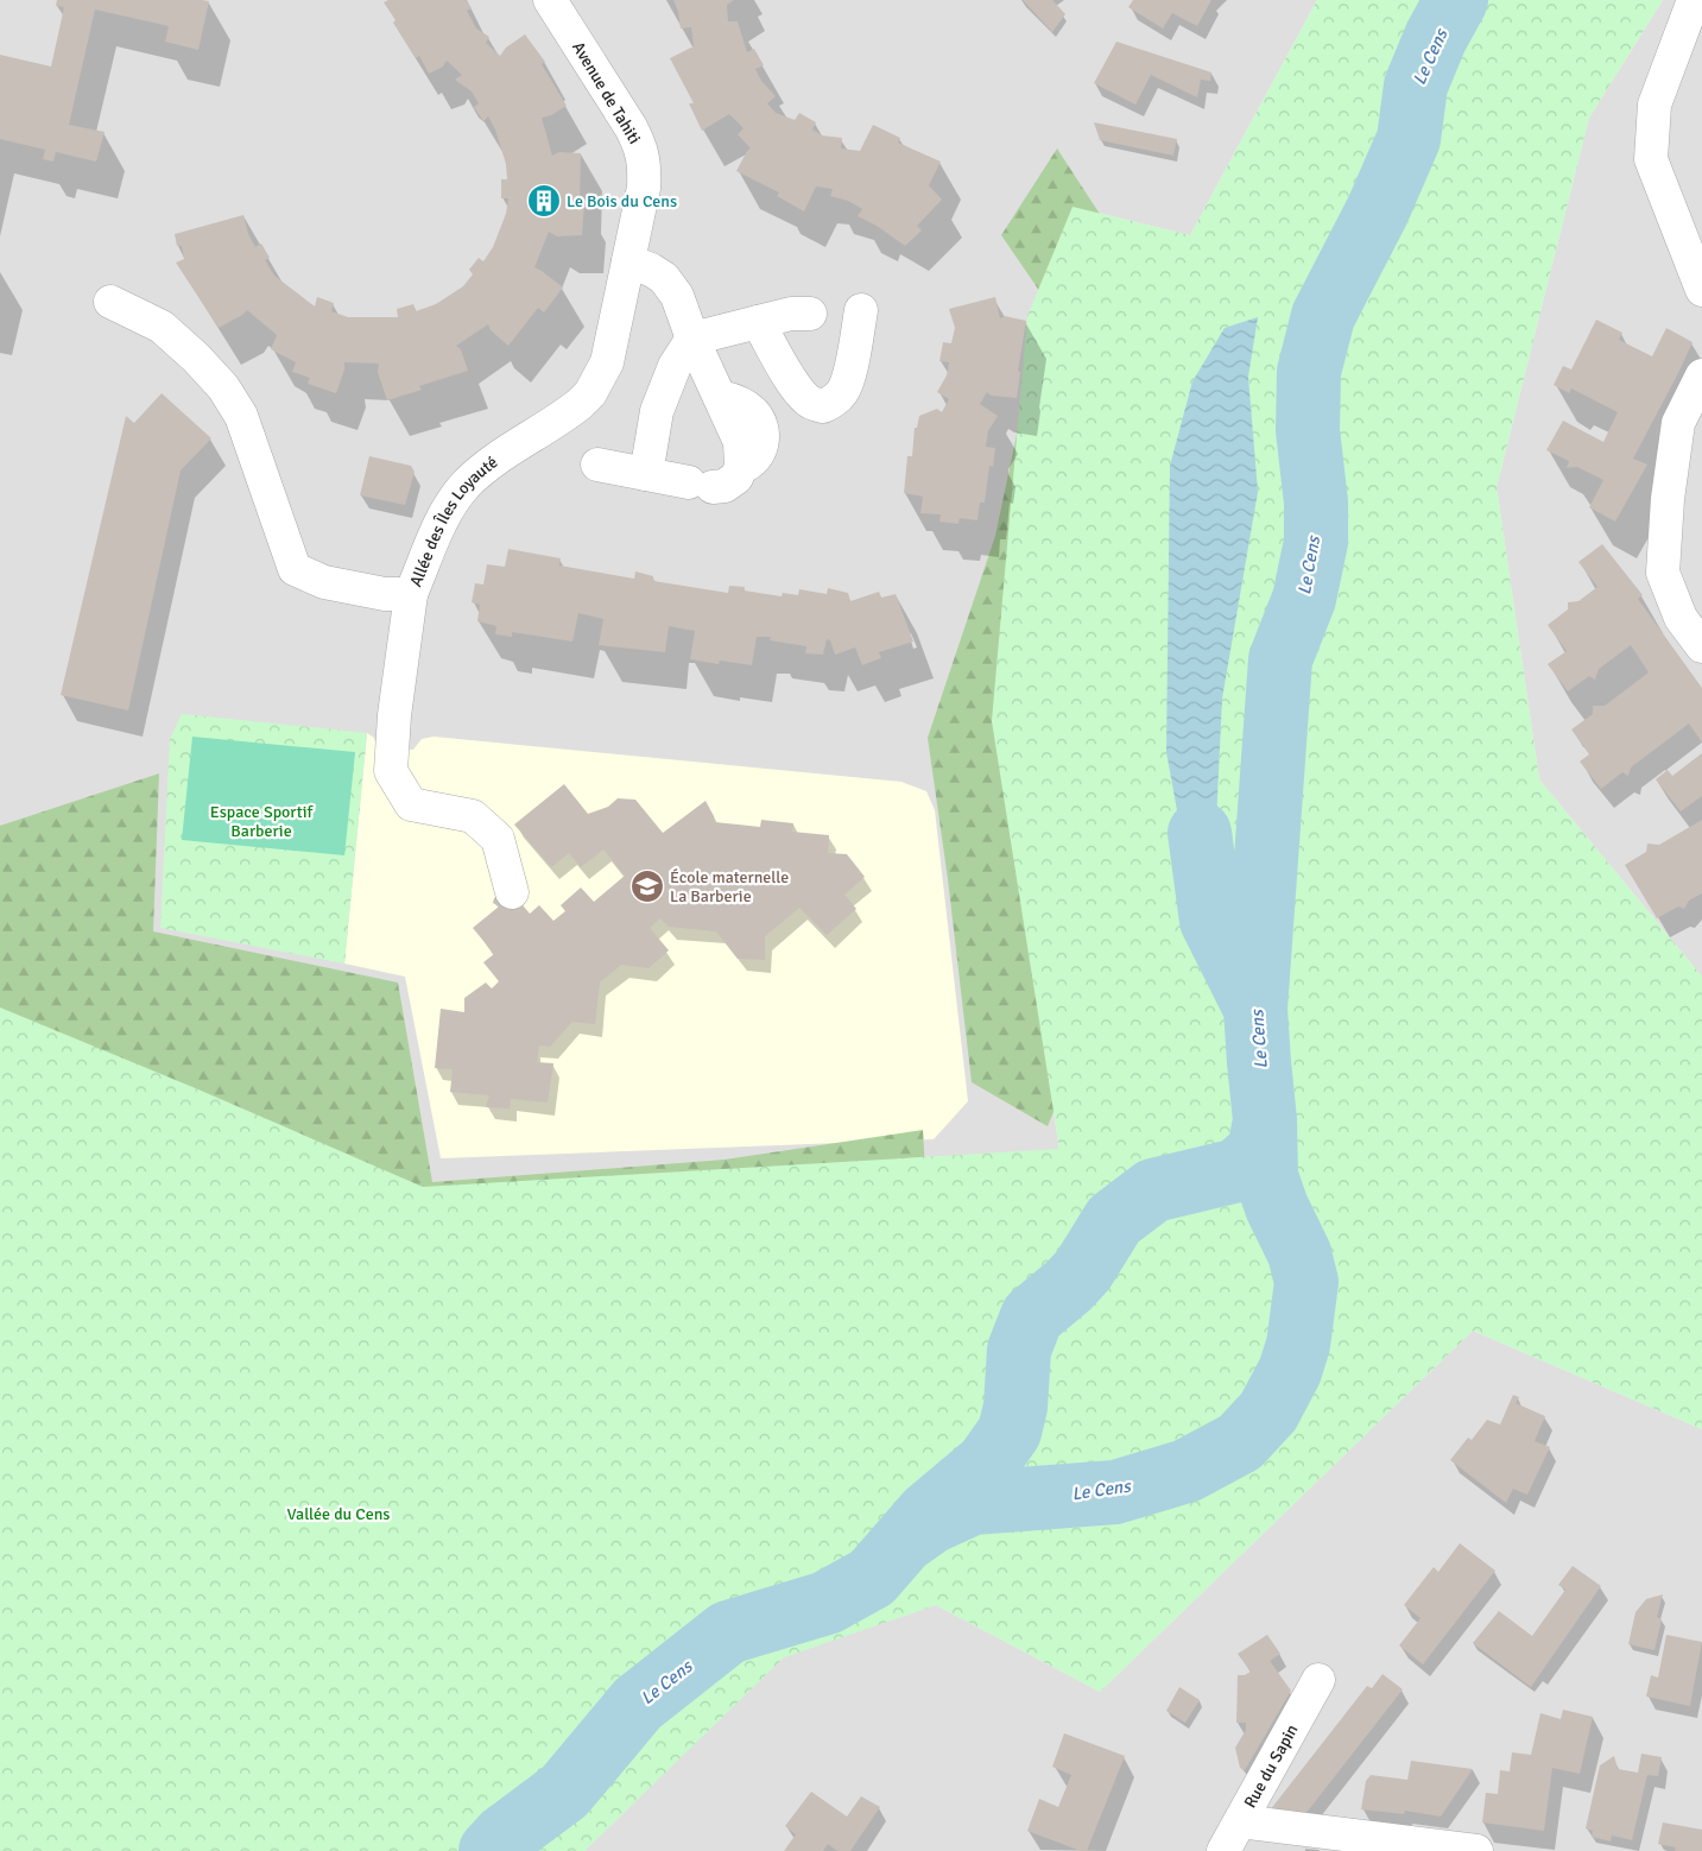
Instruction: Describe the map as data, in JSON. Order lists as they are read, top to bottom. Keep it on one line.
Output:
{"streets":{"street":["Avenue de Tahiti","Allée des Îles Loyauté","Rue du Sapin"]},"crossings":[["Avenue de Tahiti","Allée des Îles Loyauté"]],"water":["Le Cens"],"parks":["Espace Sportif Barberie","Vallée du Cens"],"places":{"building":["Le Bois du Cens"],"school or university":["École maternelle La Barberie"]}}
